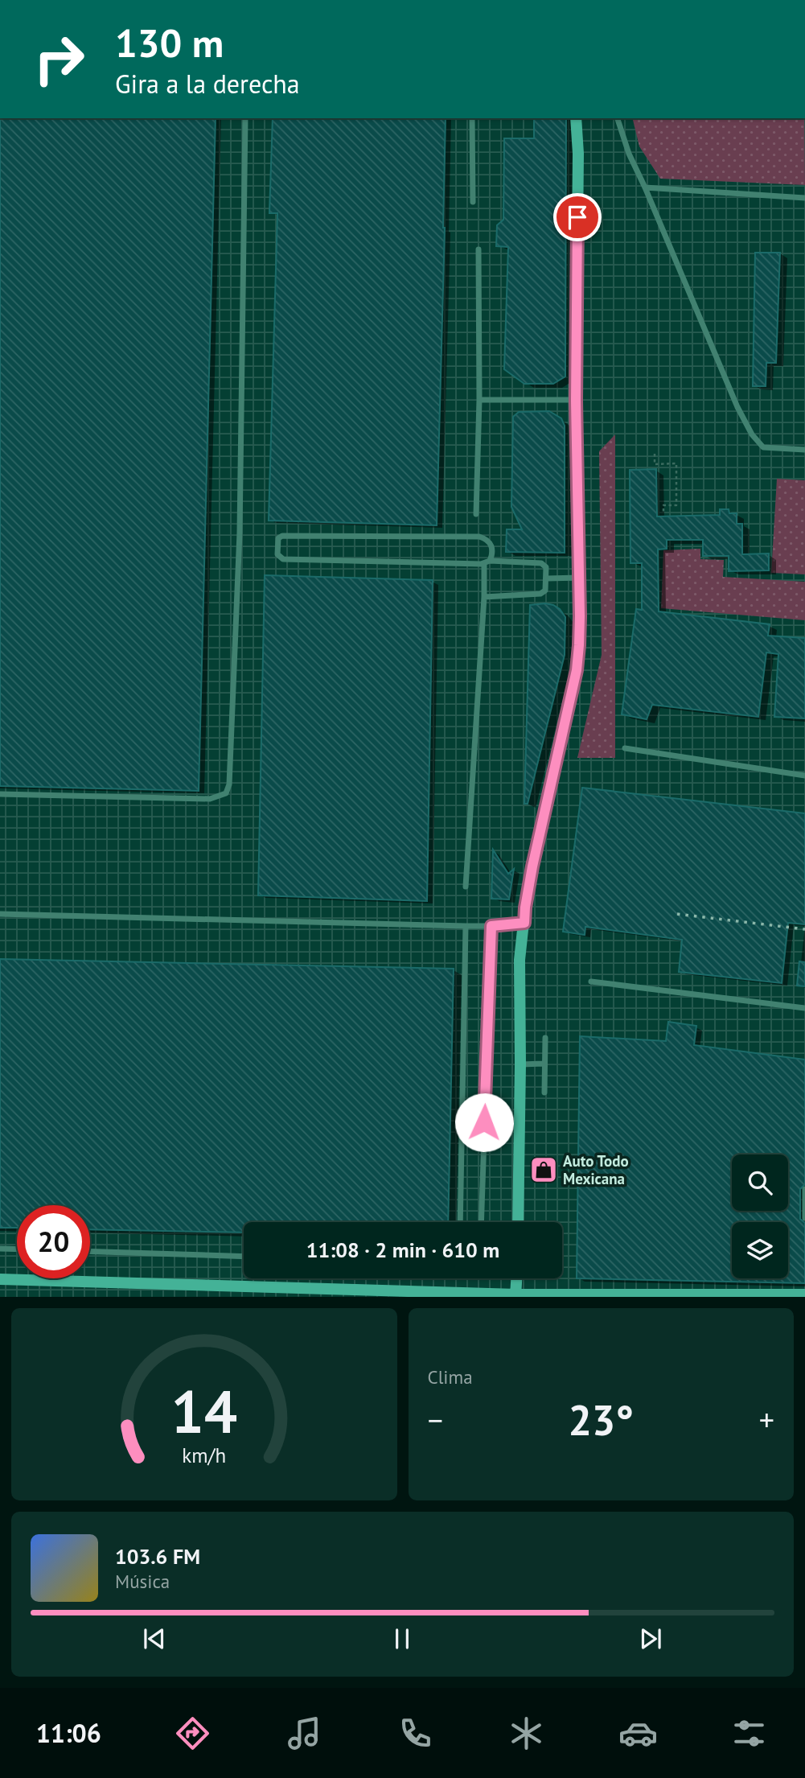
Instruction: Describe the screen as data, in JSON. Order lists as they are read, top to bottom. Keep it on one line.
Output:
{"places":{"shop":["Auto Todo Mexicana"]},"page":{"turn":["130 m","Gira a la derecha"],"limit":"20","trip":"11:08 · 2 min · 610 m","tile":"Clima","heat":["−","23°","+"],"song":["103.6 FM","Música"],"tabs":"11:06","gauge":["14","km/h"]}}
